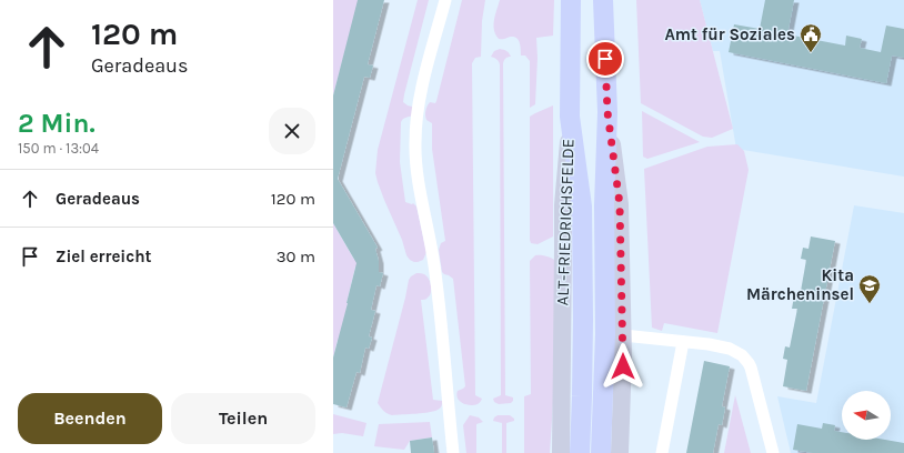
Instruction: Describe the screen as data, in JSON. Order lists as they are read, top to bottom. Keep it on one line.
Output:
{"streets":{"main road":["ALT-FRIEDRICHSFELDE"]},"places":{"public building":["Amt für Soziales"],"school or university":["Kita Märcheninsel"]},"north":"left","page":{"turn":["120 m","Geradeaus"],"heading":["2 Min.","150 m · 13:04"],"list":[{"name":"Geradeaus","value":"120 m"},{"name":"Ziel erreicht","value":"30 m"}],"buttons":["Beenden","Teilen"]}}
